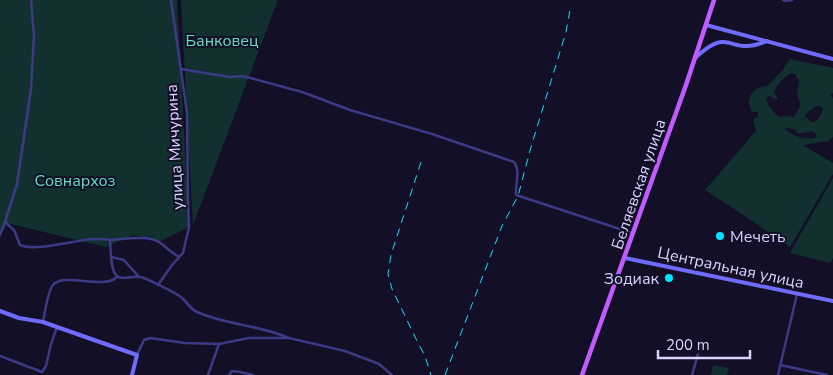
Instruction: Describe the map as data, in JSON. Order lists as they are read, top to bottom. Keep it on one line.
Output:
{"streets":{"main road":["Беляевская улица"],"street":["улица Мичурина","Центральная улица"]},"crossings":[["Беляевская улица","Центральная улица"]],"parks":["Банковец","Совнархоз"],"places":["Мечеть","Зодиак"],"scale_bar":"200 m"}
